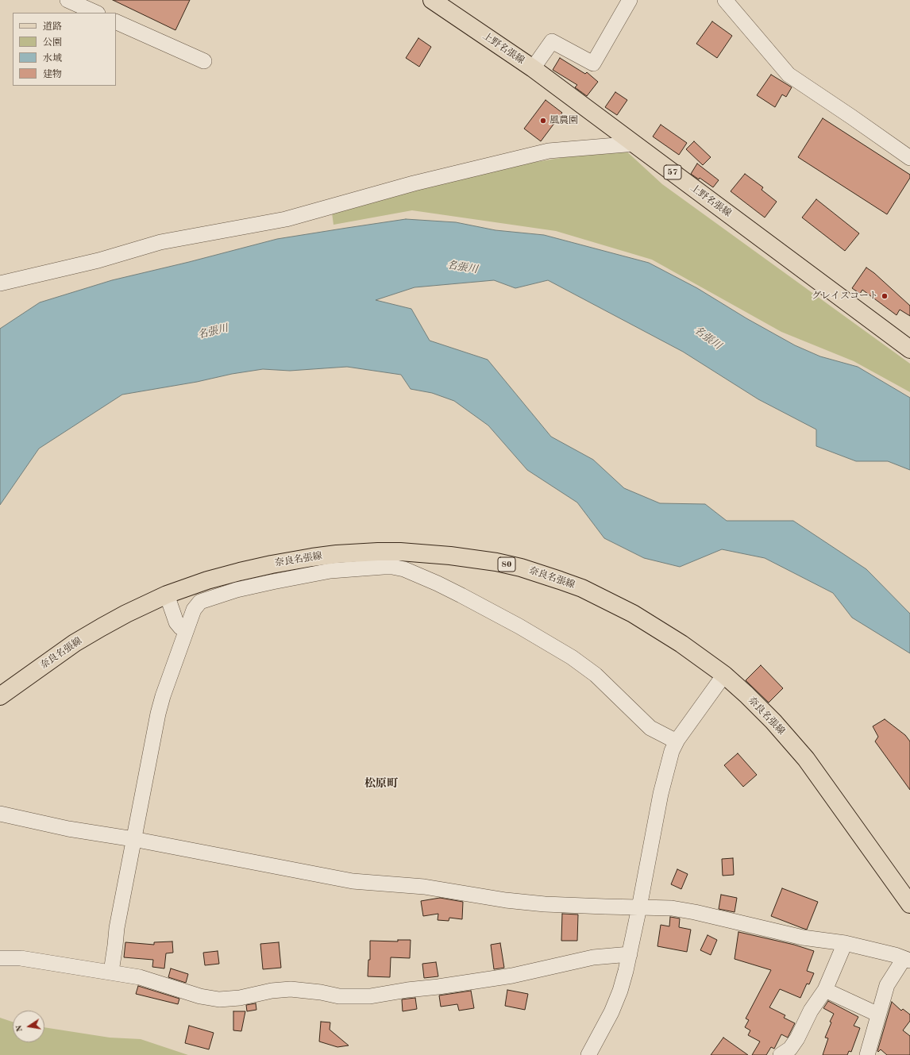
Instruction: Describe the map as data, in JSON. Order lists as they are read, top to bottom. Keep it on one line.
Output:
{"streets":{"main road":["上野名張線","57","奈良名張線","80"]},"districts":["松原町"],"water":["名張川"],"places":["風農園","グレイスコート"],"legend":["道路","公園","水域","建物"],"north":"left"}
